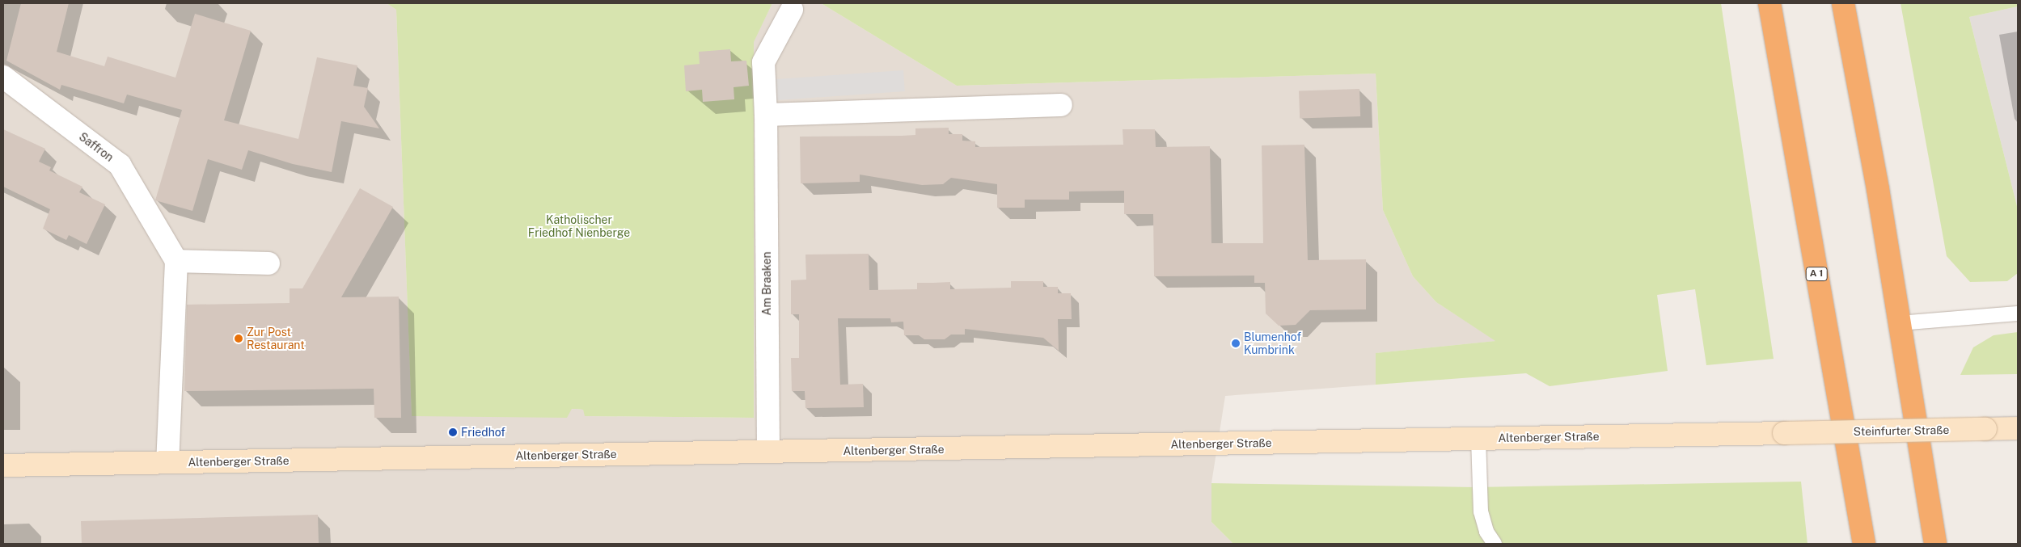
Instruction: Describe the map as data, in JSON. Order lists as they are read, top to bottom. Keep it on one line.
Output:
{"streets":{"highway":["A 1"],"main road":["Steinfurter Straße","Altenberger Straße"],"street":["Saffron","Am Braaken"]},"crossings":[["Am Braaken","Altenberger Straße"],["Steinfurter Straße","Altenberger Straße"]],"parks":["Katholischer Friedhof Nienberge"],"places":["Zur Post Restaurant","Blumenhof Kumbrink","Friedhof"]}
